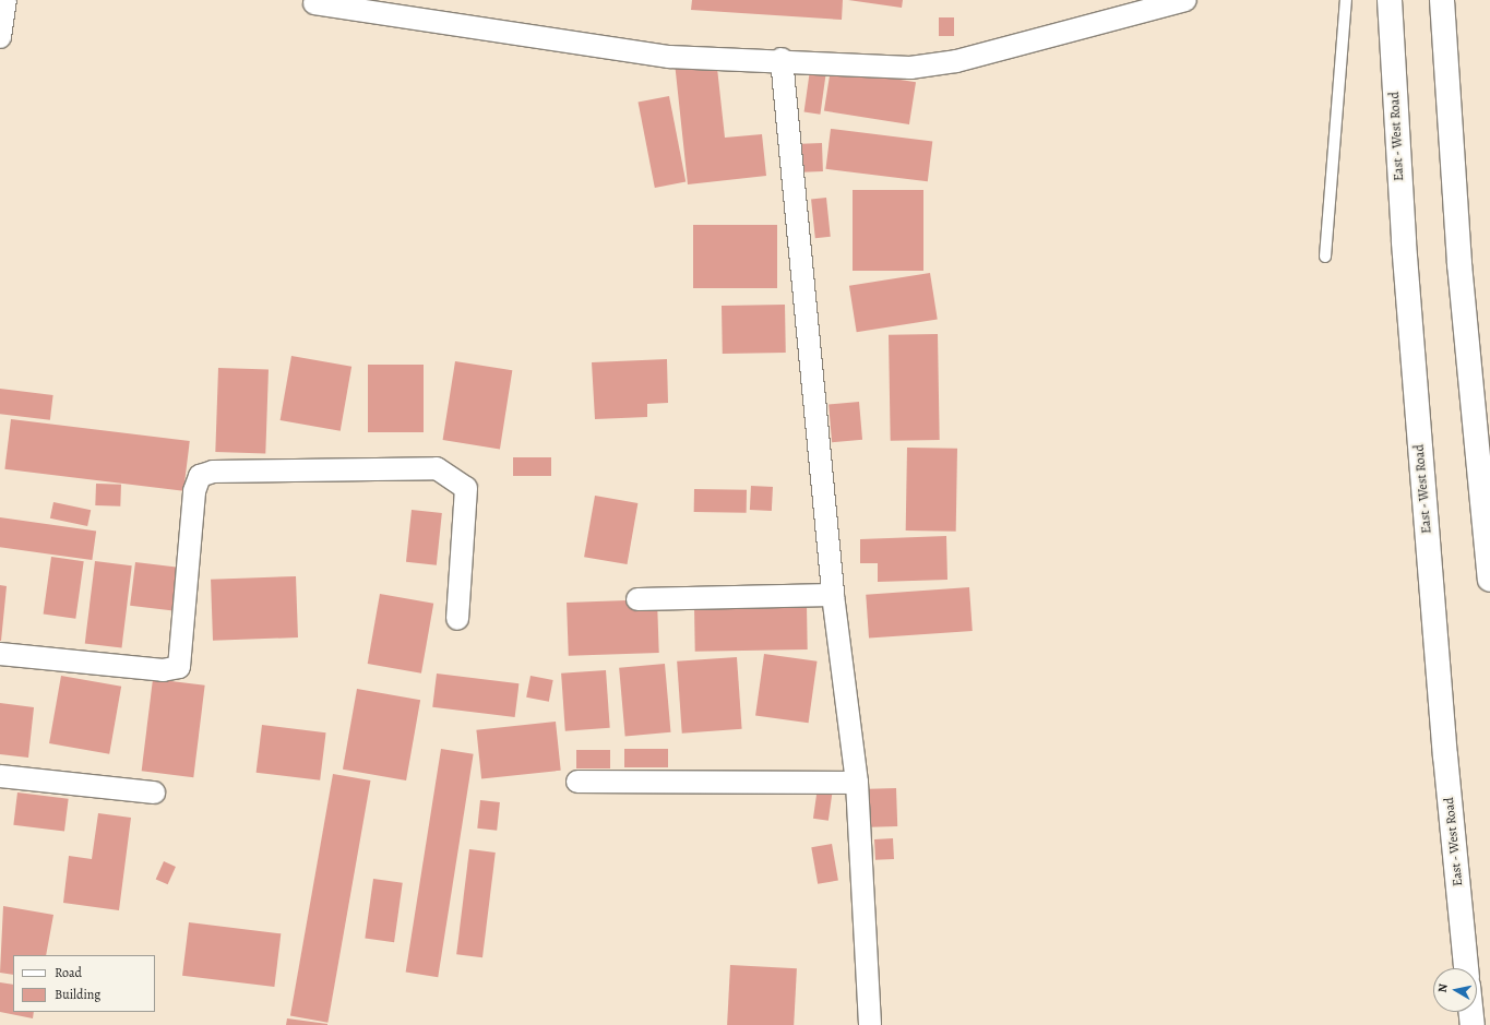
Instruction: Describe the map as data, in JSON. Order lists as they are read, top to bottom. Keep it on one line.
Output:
{"streets":{"main road":["East - West Road"]},"legend":["Road","Building"],"north":"left"}
